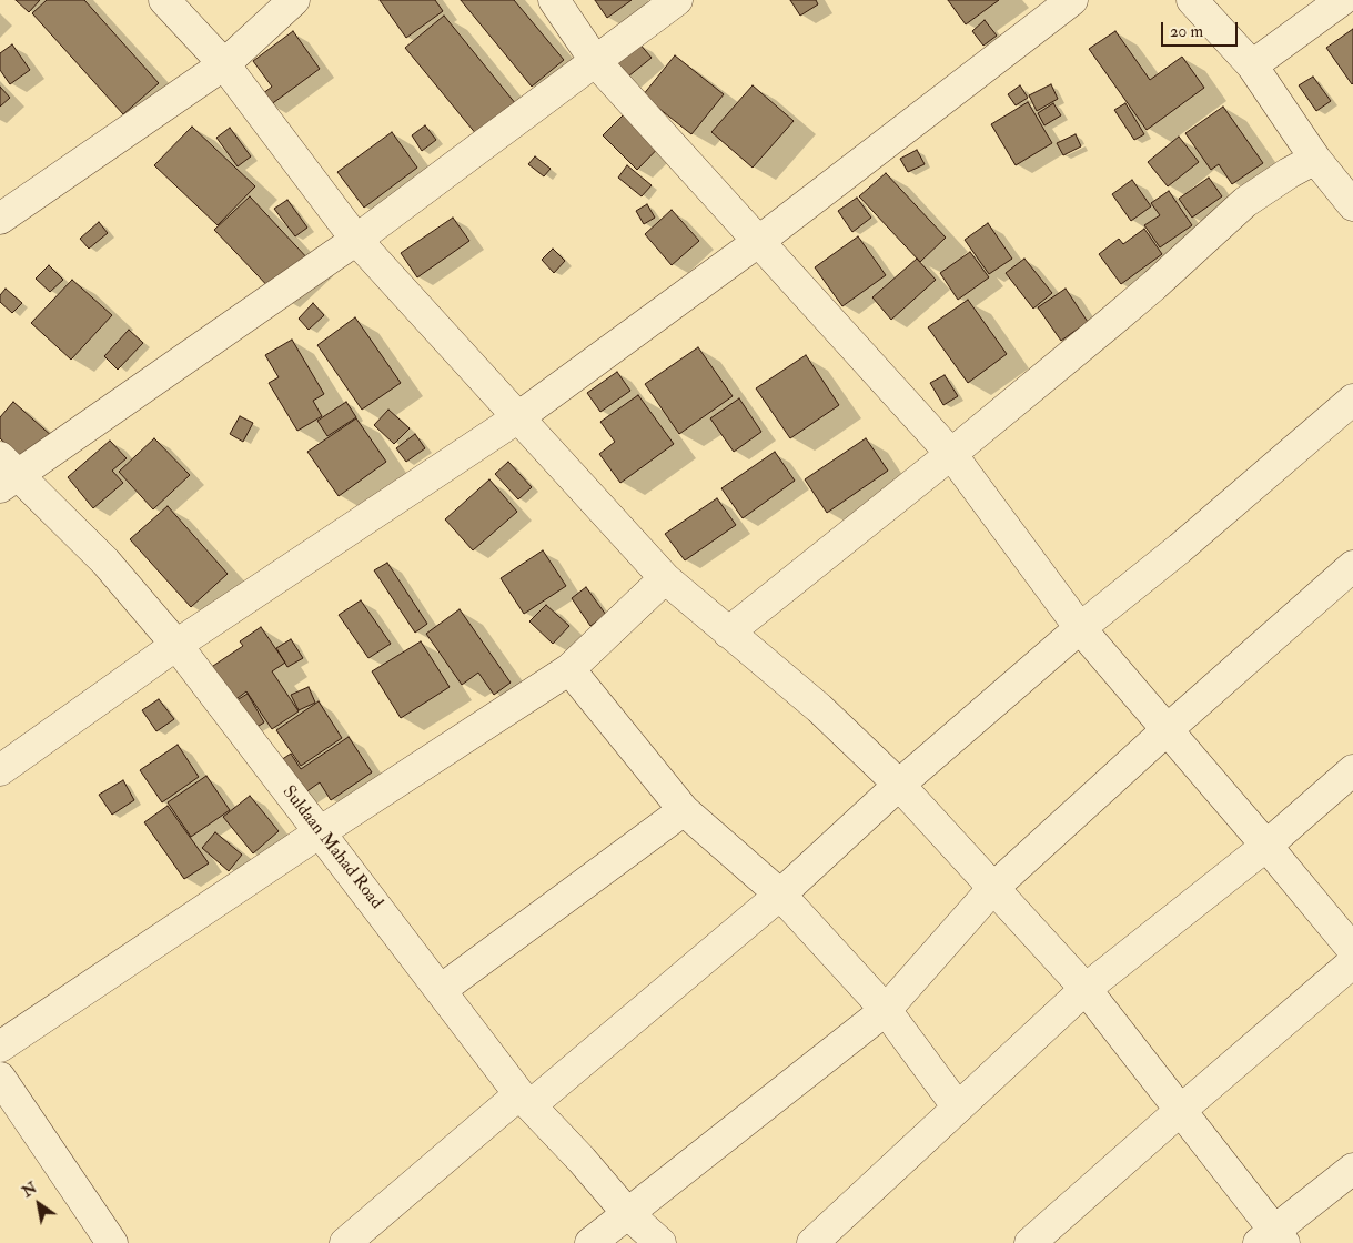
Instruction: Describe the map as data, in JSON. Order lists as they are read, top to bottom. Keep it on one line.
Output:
{"streets":{"street":["Suldaan Mahad Road"]},"scale_bar":"20 m","north":"top left"}
